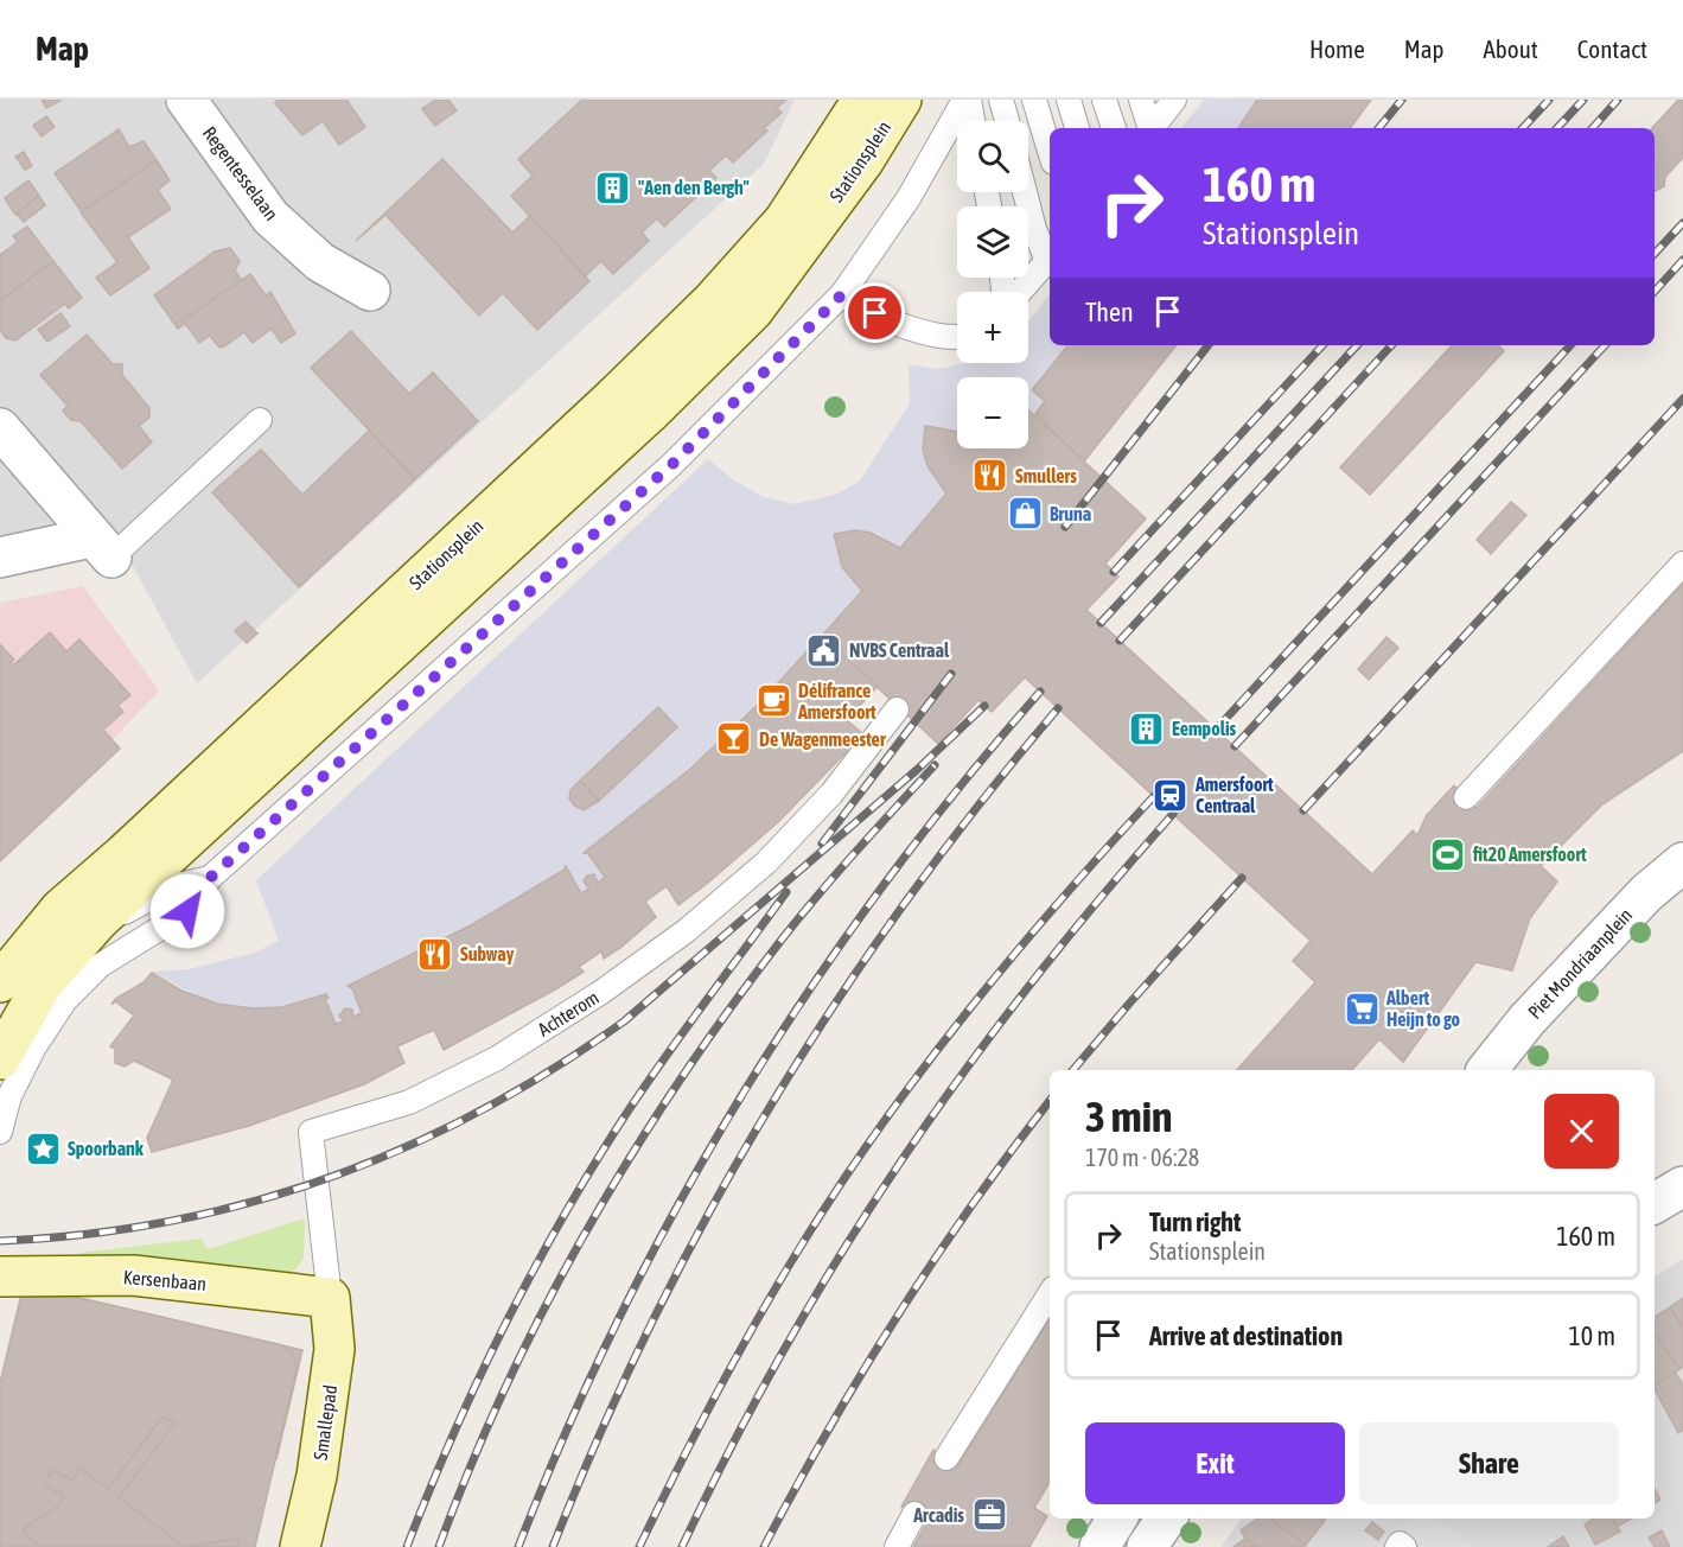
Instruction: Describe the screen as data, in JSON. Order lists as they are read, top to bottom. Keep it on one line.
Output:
{"streets":{"main road":["Stationsplein","Kersenbaan","Smallepad"],"street":["Regentesselaan","Piet Mondriaanplein"],"lane":["Achterom"]},"crossings":[["Achterom","Kersenbaan"],["Achterom","Smallepad"],["Kersenbaan","Smallepad"]],"places":{"building":["\"Aen den Bergh\"","Eempolis"],"restaurant":["Smullers","Subway"],"shop":["Bruna"],"public building":["NVBS Centraal"],"cafe":["Délifrance Amersfoort"],"bar":["De Wagenmeester"],"station":["Amersfoort Centraal"],"sports":["fit20 Amersfoort"],"supermarket":["Albert Heijn to go"],"place":["Spoorbank"],"office":["Arcadis"]},"page":{"header":"Map","nav":["Home","Map","About","Contact"],"map_buttons":["+","−"],"turn":["160 m","Stationsplein"],"then":"Then","heading":["3 min","170 m · 06:28"],"list":[{"name":"Turn right","note":"Stationsplein","value":"160 m"},{"name":"Arrive at destination","value":"10 m"}],"buttons":["Exit","Share"]}}
